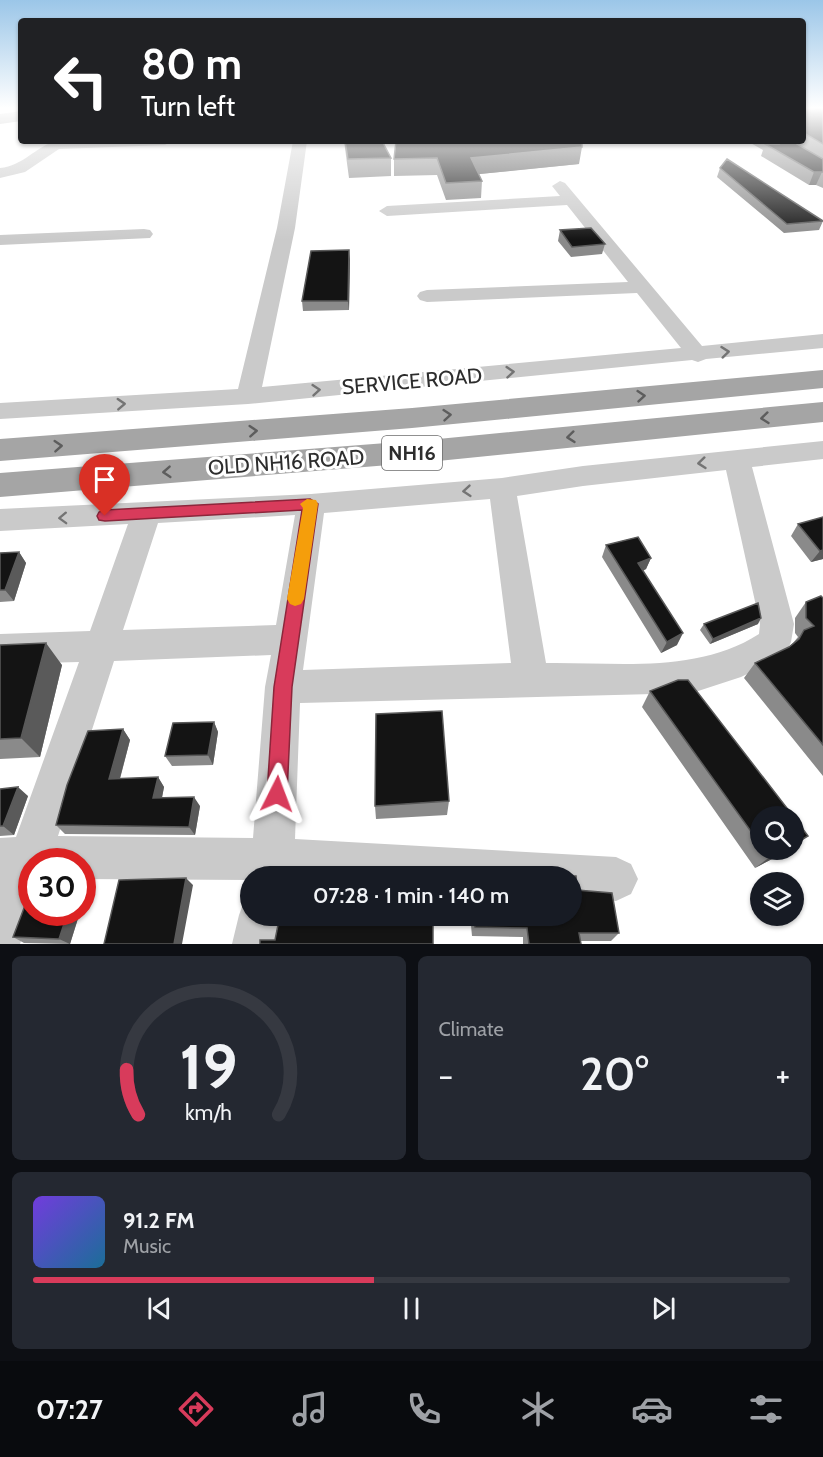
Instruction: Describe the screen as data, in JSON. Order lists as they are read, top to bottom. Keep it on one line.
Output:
{"streets":{"main road":["NH16","OLD NH16 ROAD"],"street":["SERVICE ROAD"]},"page":{"turn":["80 m","Turn left"],"limit":"30","trip":"07:28 · 1 min · 140 m","tile":"Climate","heat":["−","20°","+"],"song":["91.2 FM","Music"],"tabs":"07:27","gauge":["19","km/h"]}}
